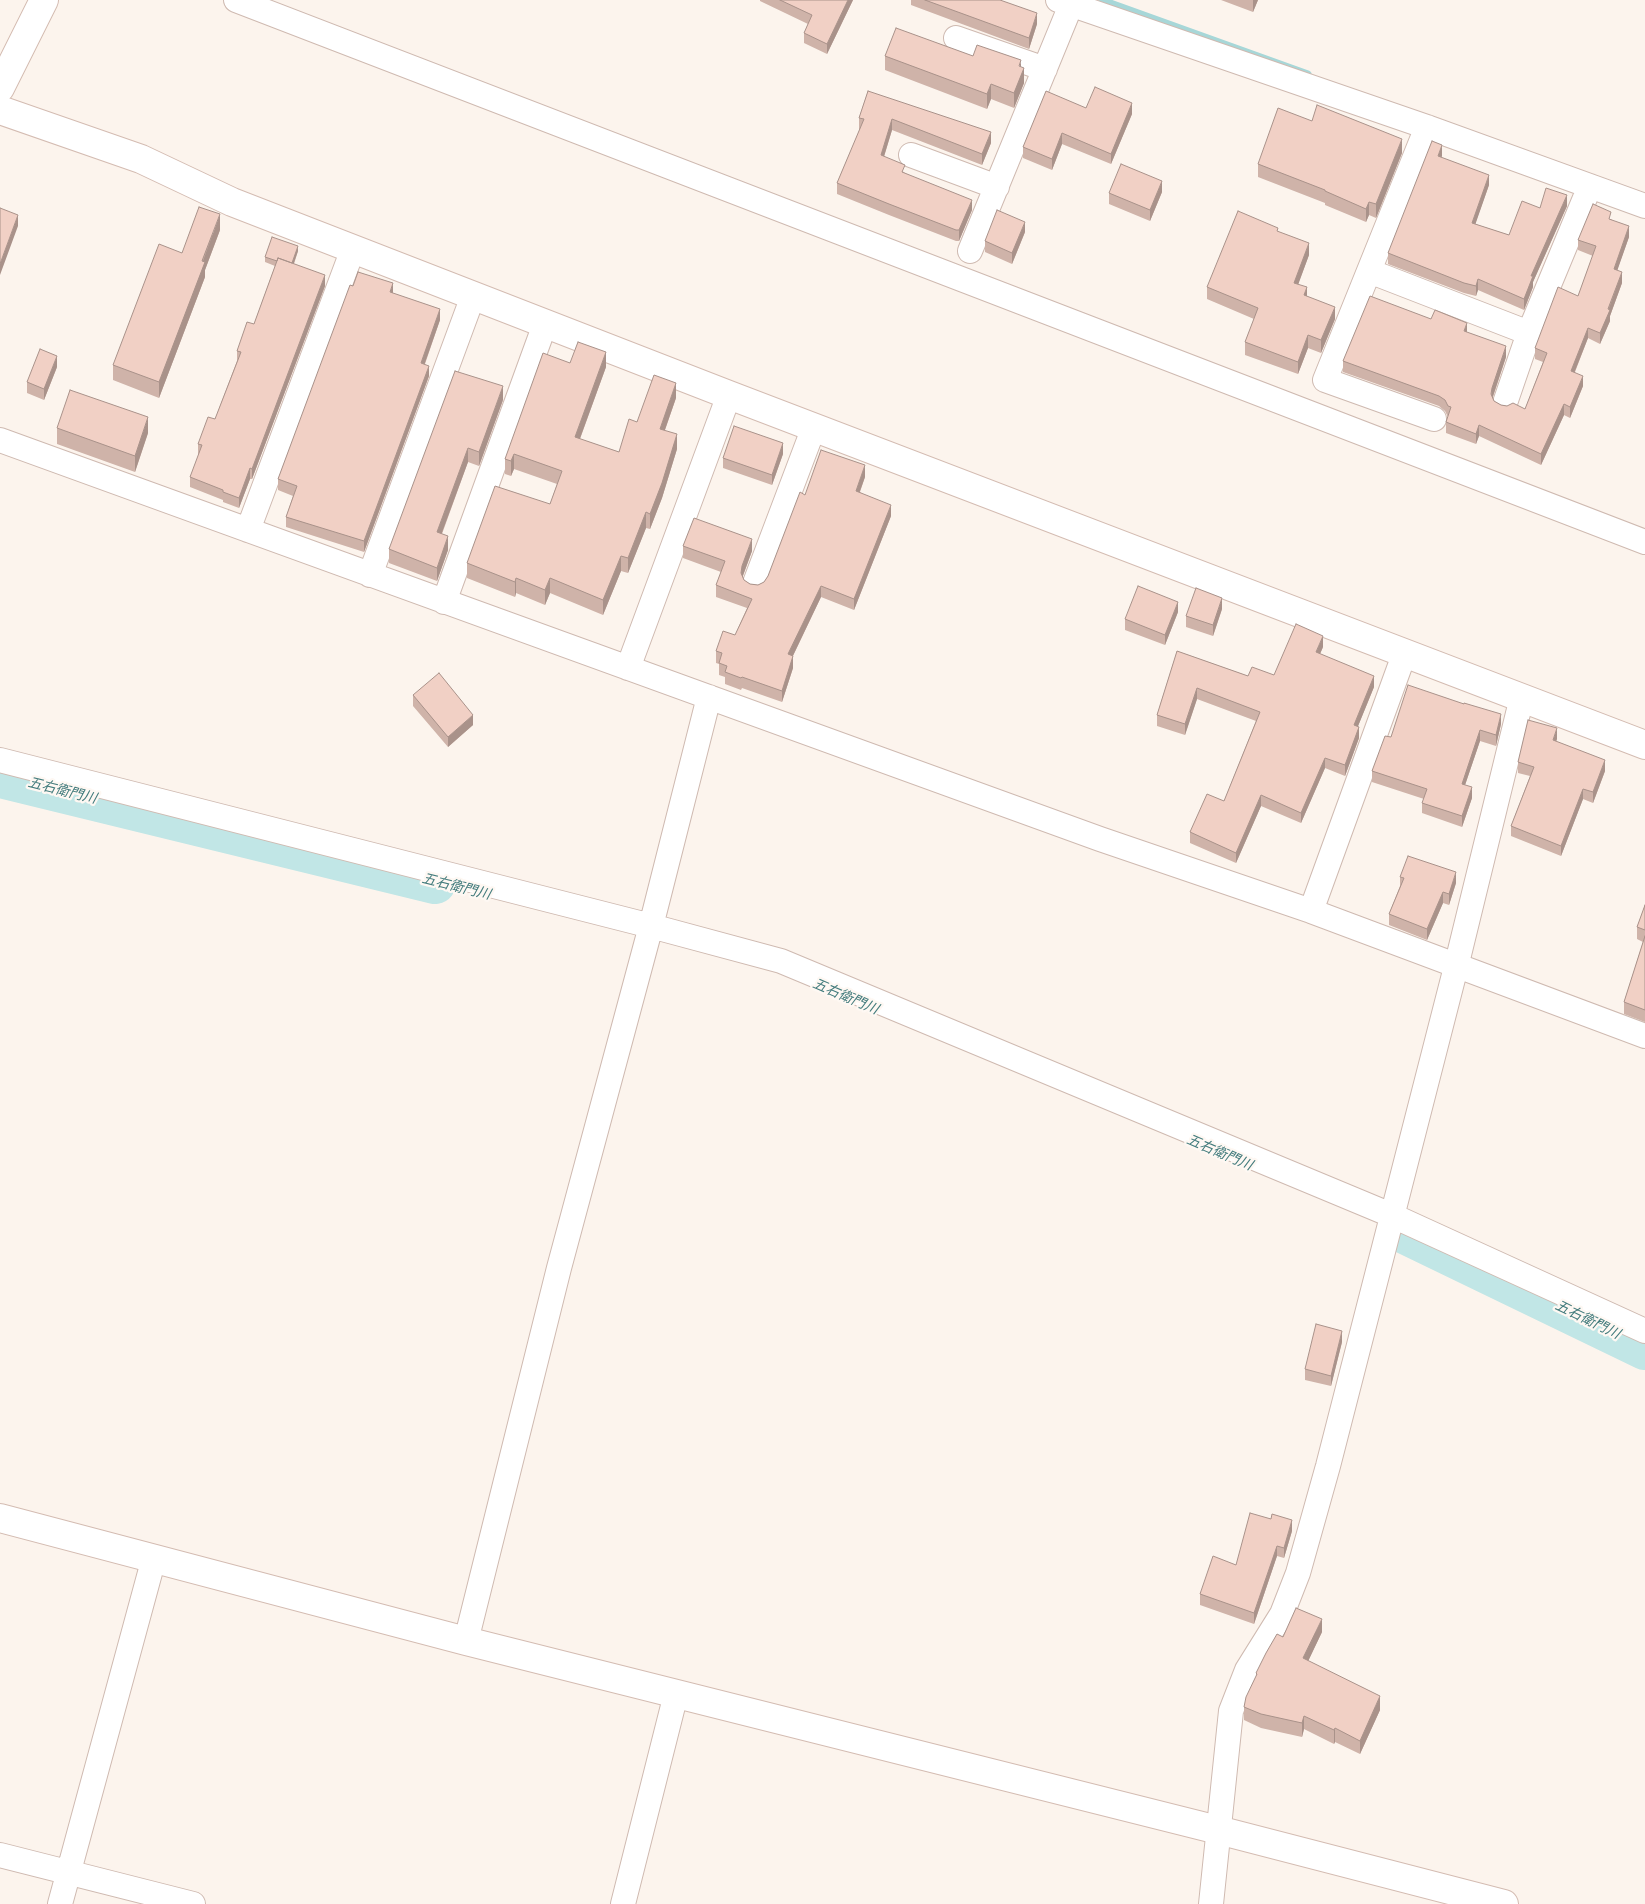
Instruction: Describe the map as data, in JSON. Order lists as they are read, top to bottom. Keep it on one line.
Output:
{"water":["五右衛門川"]}
